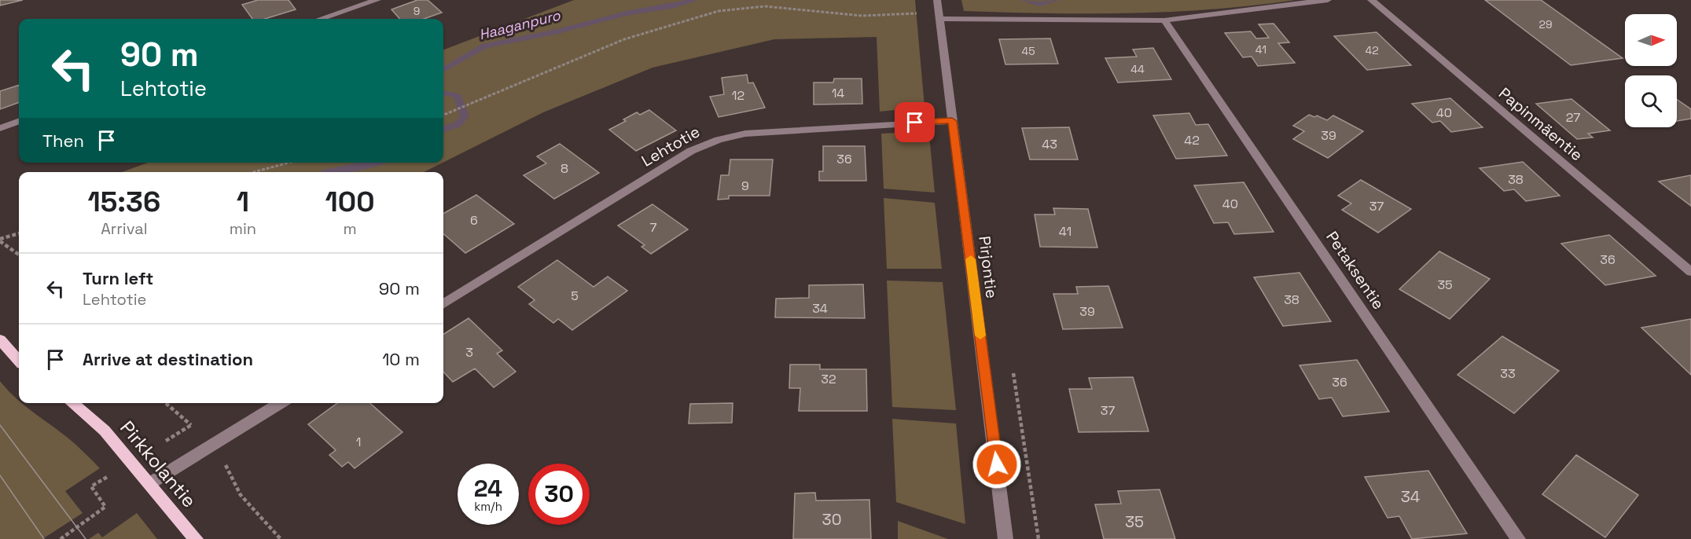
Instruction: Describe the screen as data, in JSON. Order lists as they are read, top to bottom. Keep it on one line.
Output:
{"streets":{"main road":["Pirkkolantie"],"street":["Papinmäentie","Lehtotie","Pirjontie","Petaksentie"]},"crossings":[["Lehtotie","Pirjontie"]],"water":["Haaganpuro"],"house_numbers":["9","29","41","42","45","44","14","12","40","27","39","42","43","36","8","38","9","40","37","6","7","41","36","35","5","38","34","39","3","33","32","36","37","1","34","30","35"],"north":"right","page":{"turn":["90 m","Lehtotie"],"then":"Then","eta":["15:36","Arrival","1","min","100","m"],"list":[{"name":"Turn left","note":"Lehtotie","value":"90 m"},{"name":"Arrive at destination","value":"10 m"}],"speed":"24 km/h","limit":"30"}}
